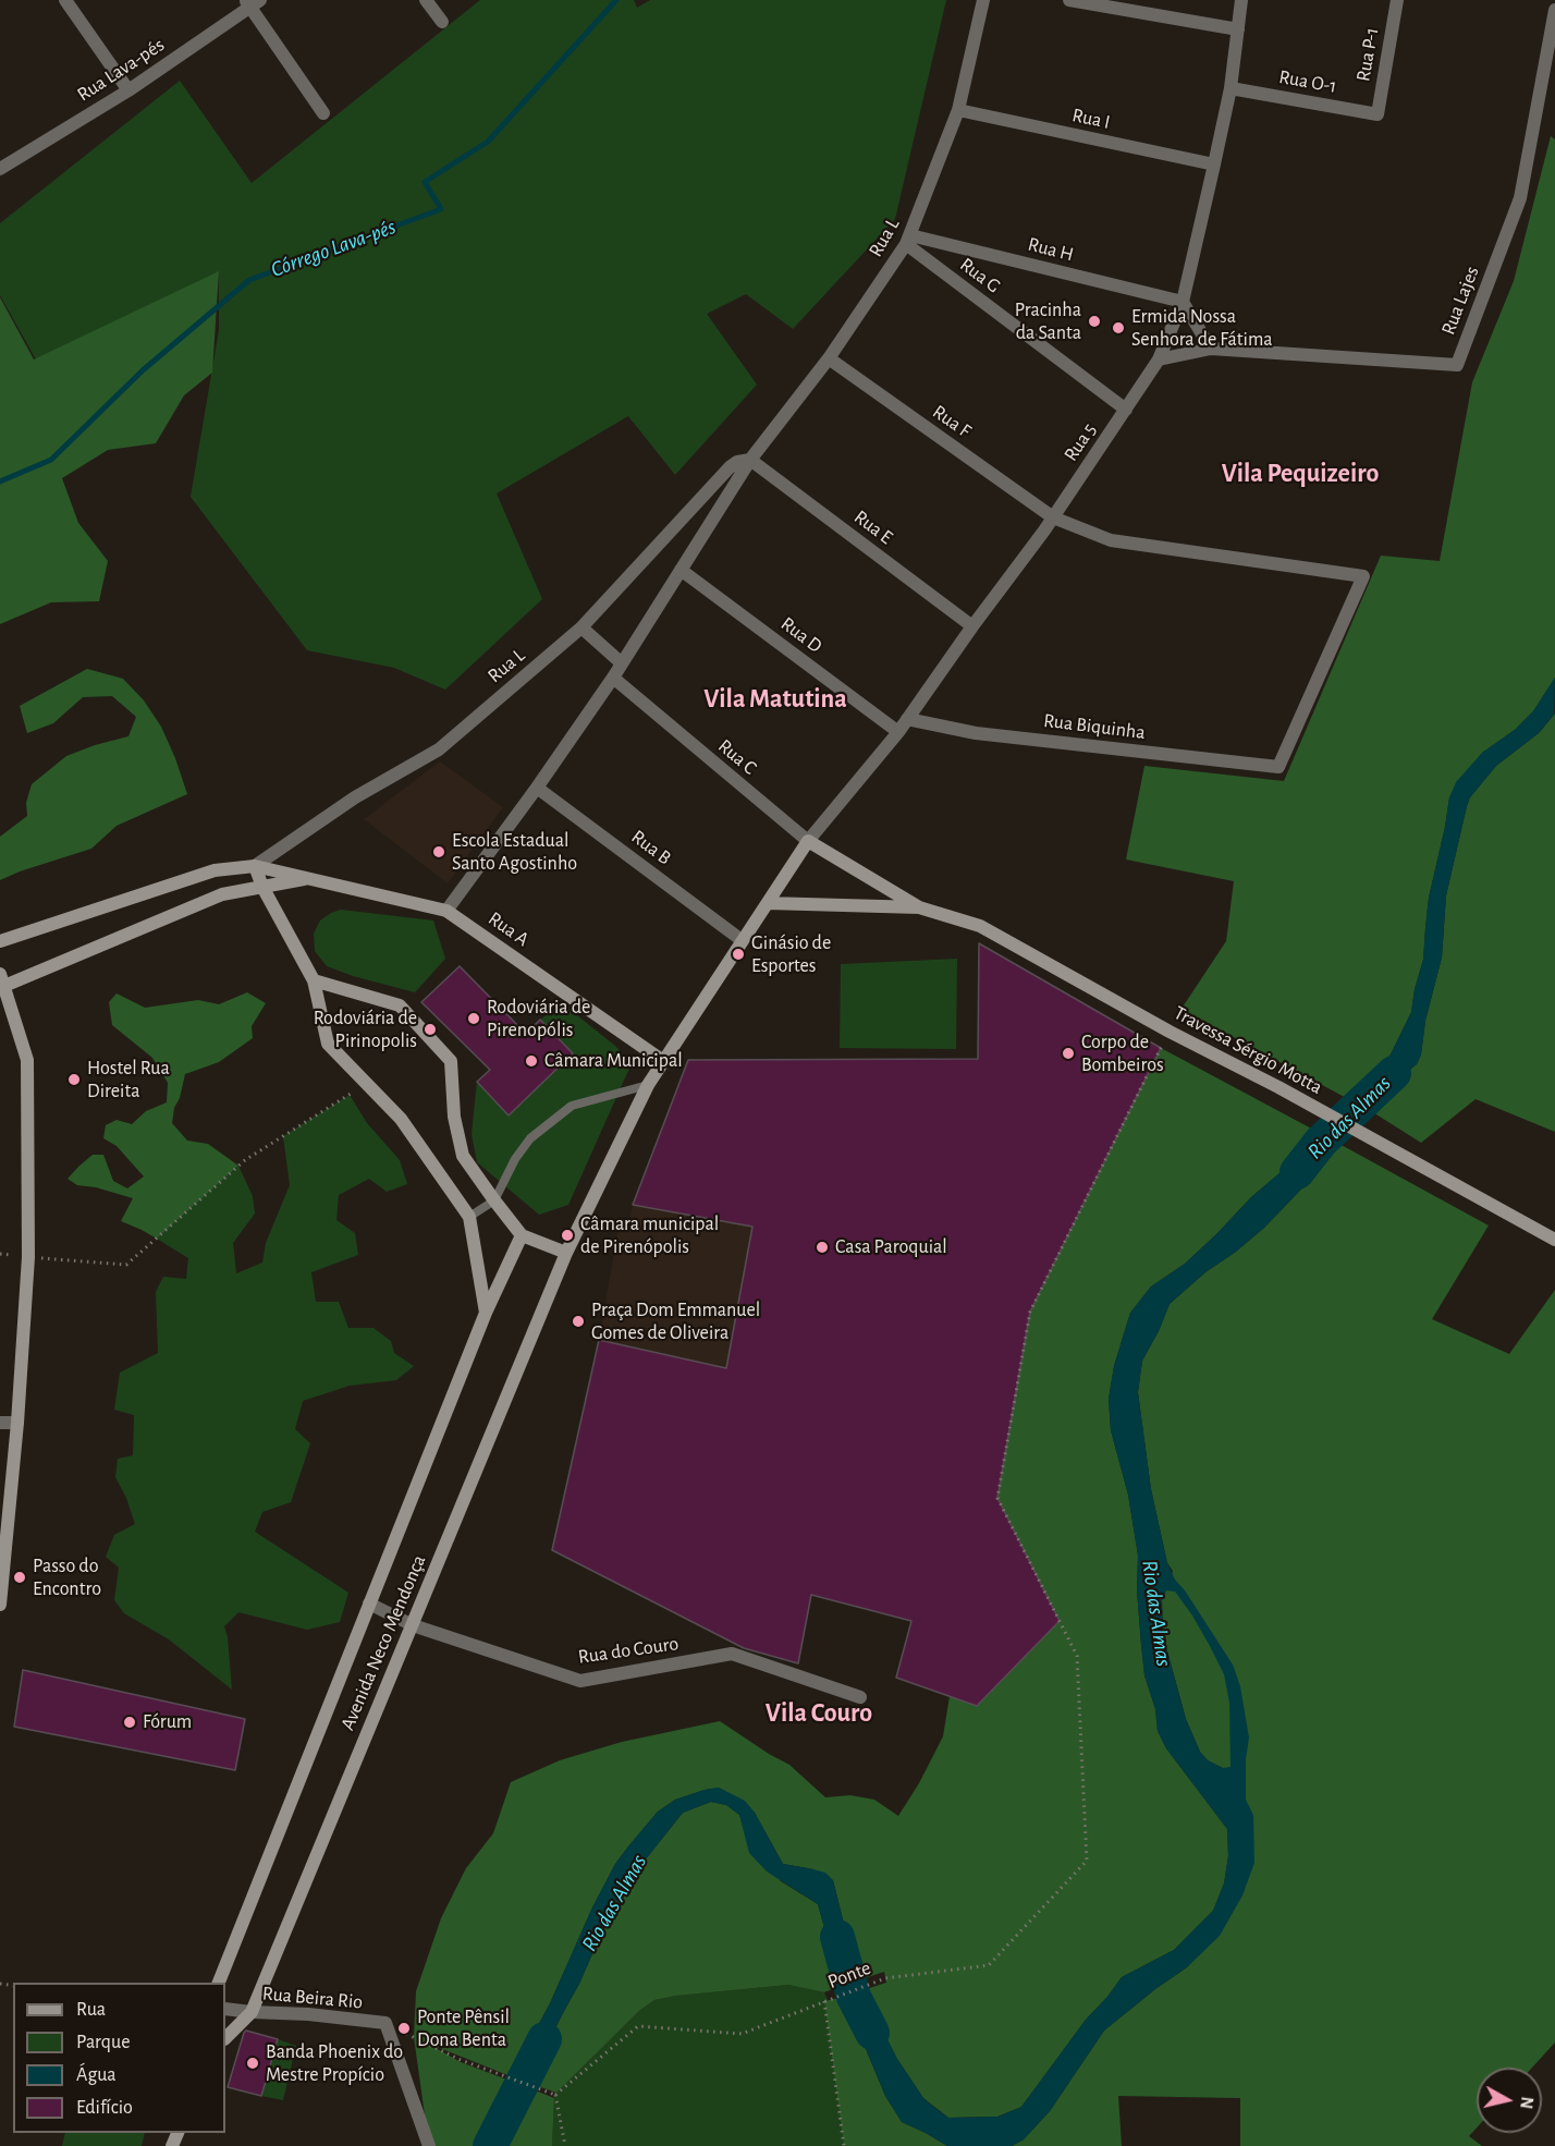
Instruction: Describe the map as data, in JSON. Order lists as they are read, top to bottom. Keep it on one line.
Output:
{"streets":{"street":["Rua P-1","Rua Lava-pés","Rua O-1","Rua I","Rua L","Rua H","Rua G","Rua Lajes","Rua F","Rua 5","Rua E","Rua D","Rua Biquinha","Rua C","Rua B","Rua A","Travessa Sérgio Motta","Avenida Neco Mendonça","Rua do Couro","Rua Beira Rio"],"path":["Ponte"]},"crossings":[["Rua P-1","Rua O-1"],["Rua O-1","Rua 5"],["Rua I","Rua L"],["Rua I","Rua 5"],["Rua L","Rua H"],["Rua L","Rua G"],["Rua L","Rua F"],["Rua L","Rua E"],["Rua L","Rua D"],["Rua L","Rua C"],["Rua L","Rua B"],["Rua L","Rua A"],["Rua H","Rua G"],["Rua H","Rua 5"],["Rua G","Rua 5"],["Rua Lajes","Rua 5"],["Rua F","Rua 5"],["Rua F","Rua Biquinha"],["Rua 5","Rua E"],["Rua 5","Rua D"],["Rua 5","Rua Biquinha"],["Rua 5","Rua C"],["Rua 5","Avenida Neco Mendonça"],["Rua C","Avenida Neco Mendonça"],["Rua B","Avenida Neco Mendonça"],["Rua A","Avenida Neco Mendonça"],["Travessa Sérgio Motta","Ponte"],["Avenida Neco Mendonça","Rua do Couro"],["Avenida Neco Mendonça","Rua Beira Rio"]],"districts":["Vila Pequizeiro","Vila Matutina","Vila Couro"],"water":["Córrego Lava-pés","Rio das Almas"],"places":["Pracinha da Santa","Ermida Nossa Senhora de Fátima","Escola Estadual Santo Agostinho","Ginásio de Esportes","Rodoviária de Pirenopólis","Rodoviária de Pirinopolis","Corpo de Bombeiros","Câmara Municipal","Hostel Rua Direita","Câmara municipal de Pirenópolis","Casa Paroquial","Praça Dom Emmanuel Gomes de Oliveira","Passo do Encontro","Fórum","Ponte Pênsil Dona Benta","Banda Phoenix do Mestre Propício"],"legend":["Rua","Parque","Água","Edifício"],"north":"right"}
